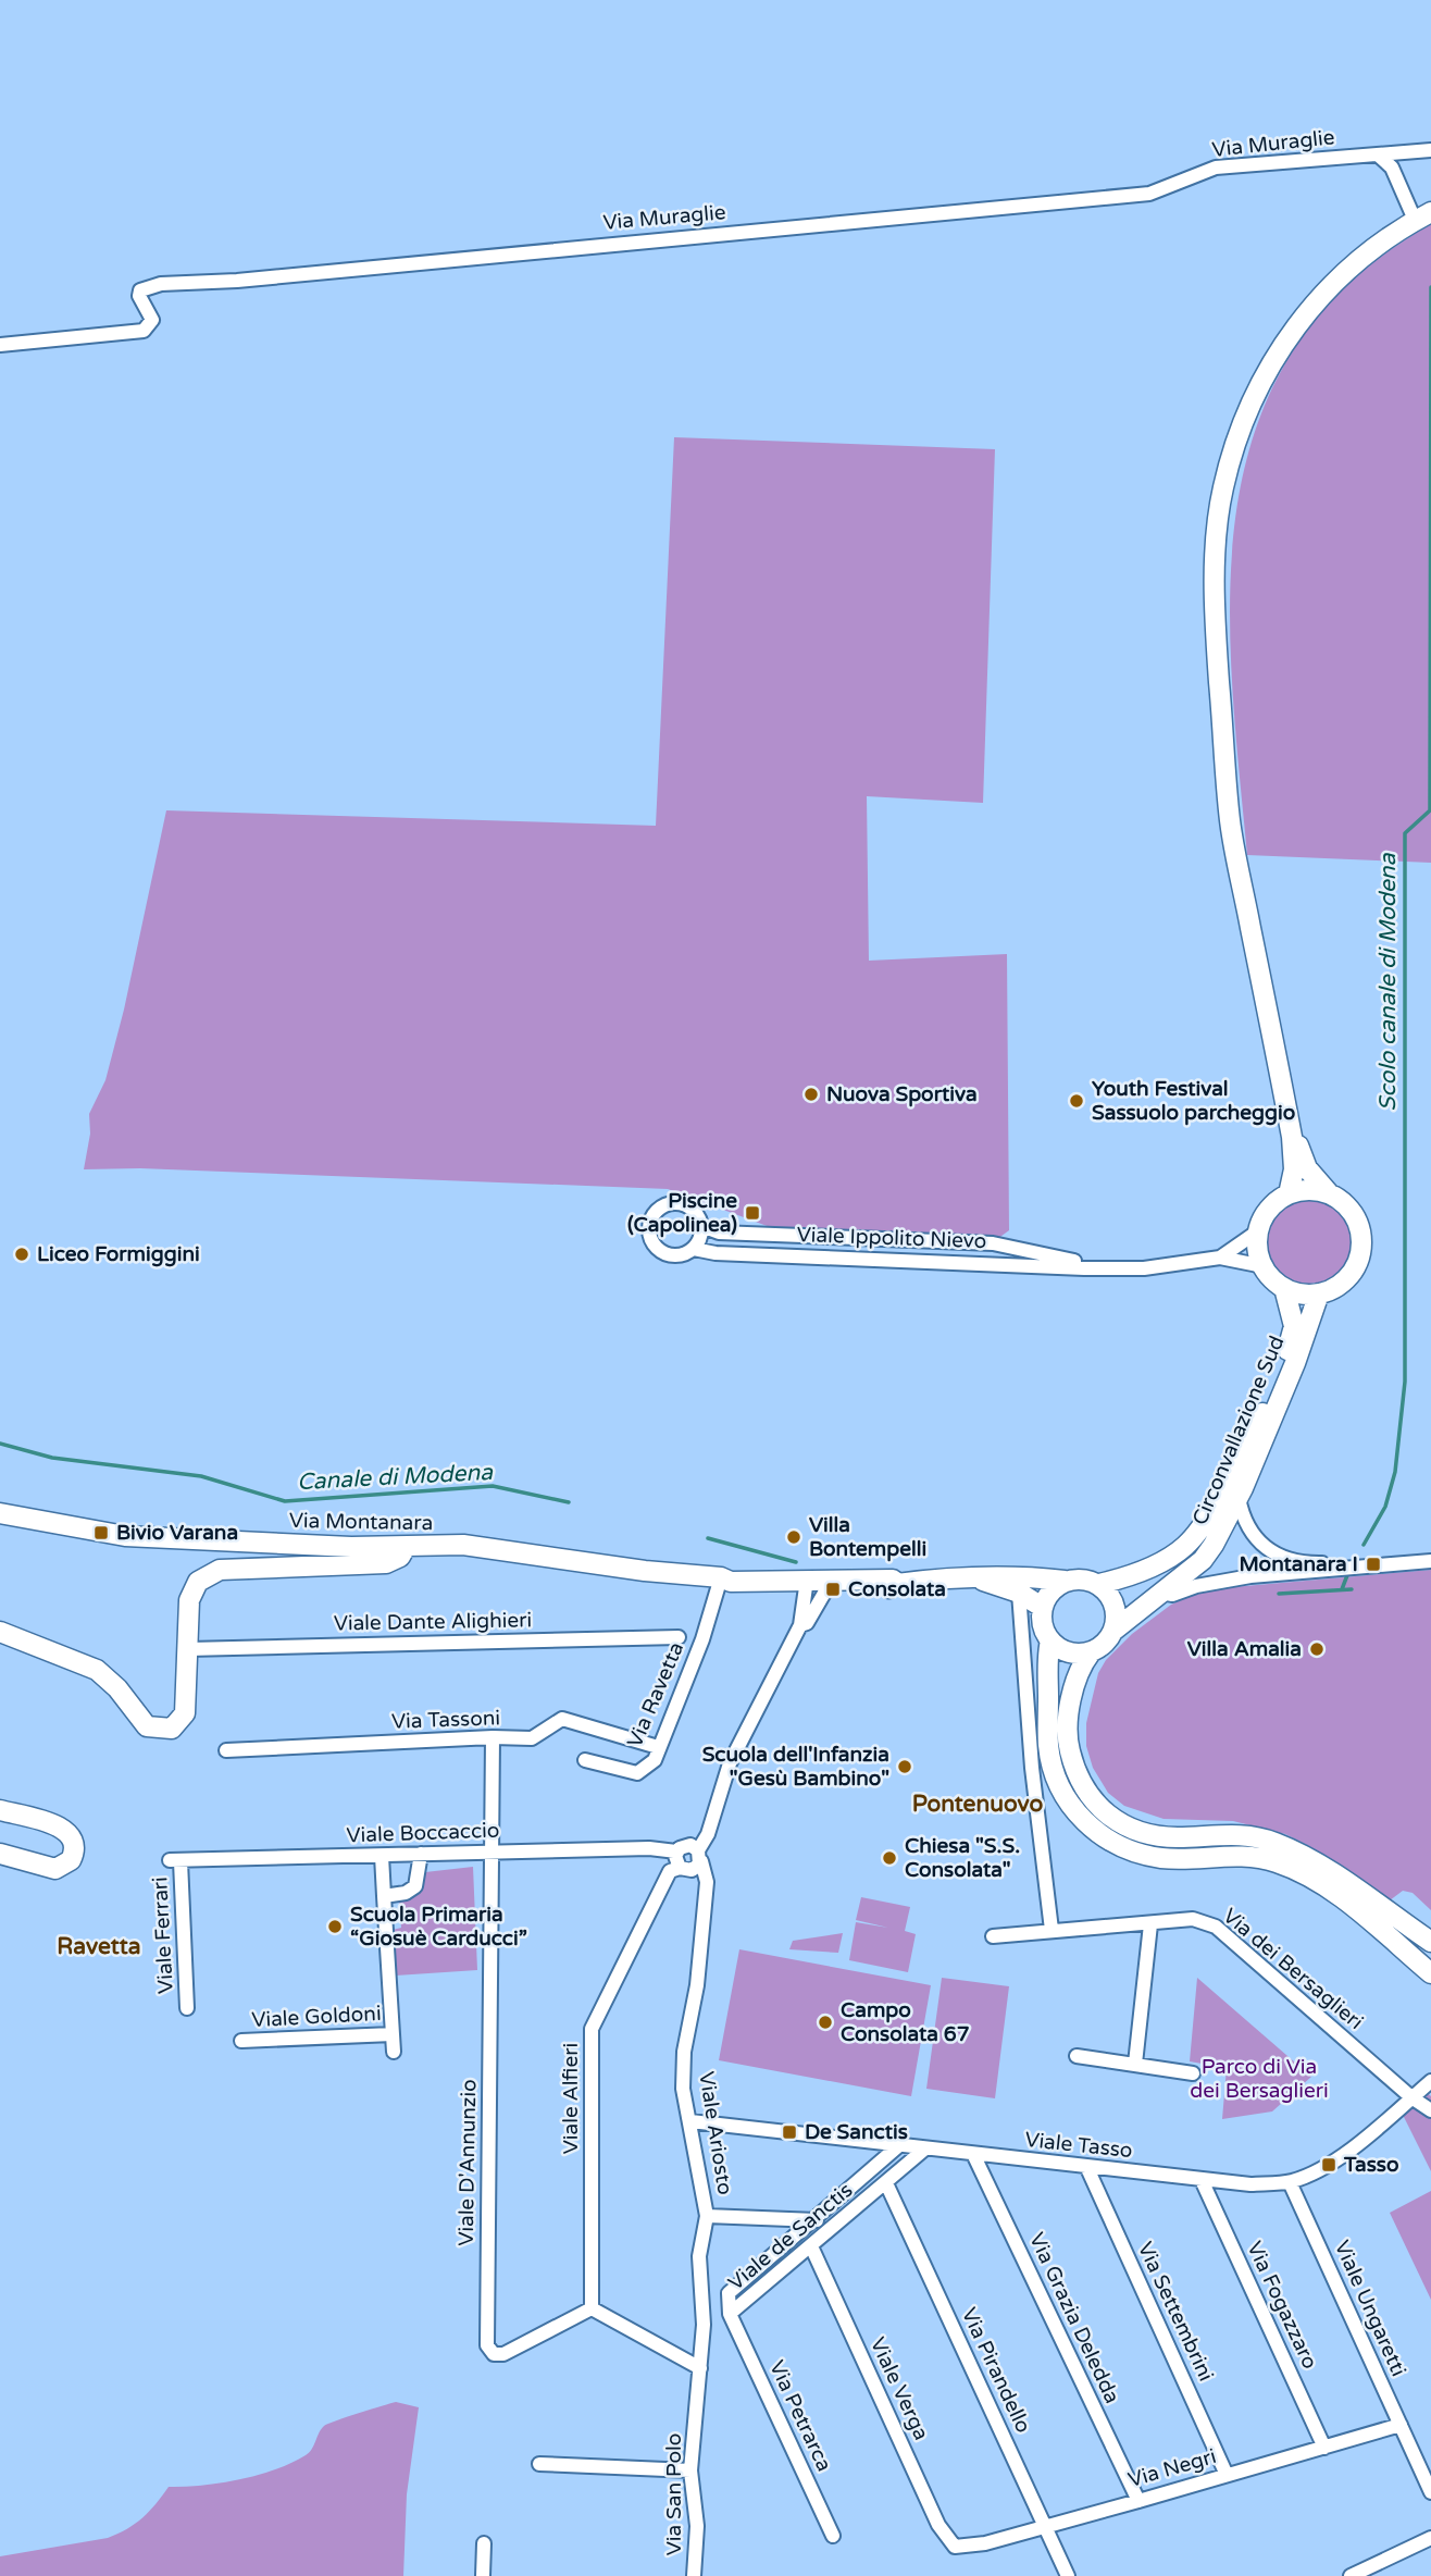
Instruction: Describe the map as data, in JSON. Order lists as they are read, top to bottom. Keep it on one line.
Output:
{"streets":{"main road":["Circonvallazione Sud","Via Montanara"],"street":["Via Muraglie","Viale Ippolito Nievo","Viale Dante Alighieri","Via Ravetta","Via Tassoni","Viale Boccaccio","Viale Ferrari","Via dei Bersaglieri","Viale Goldoni","Viale Alfieri","Viale Ariosto","Viale Tasso","Viale D'Annunzio","Viale de Sanctis","Via Fogazzaro","Viale Ungaretti","Via Settembrini","Via Grazia Deledda","Via Pirandello","Viale Verga","Via Petrarca","Via Negri","Via San Polo"]},"crossings":[["Viale Ippolito Nievo","Circonvallazione Sud"],["Circonvallazione Sud","Via Montanara"],["Via Montanara","Via Ravetta"],["Via Ravetta","Via Tassoni"],["Via Tassoni","Viale D'Annunzio"],["Viale Boccaccio","Viale Ferrari"],["Viale Boccaccio","Viale Goldoni"],["Viale Boccaccio","Viale Alfieri"],["Viale Boccaccio","Viale Ariosto"],["Viale Boccaccio","Viale D'Annunzio"],["Via dei Bersaglieri","Viale Tasso"],["Viale Alfieri","Viale Ariosto"],["Viale Alfieri","Viale D'Annunzio"],["Viale Ariosto","Viale Tasso"],["Viale Ariosto","Via San Polo"],["Viale Tasso","Viale de Sanctis"],["Viale Tasso","Via Fogazzaro"],["Viale Tasso","Viale Ungaretti"],["Viale Tasso","Via Settembrini"],["Viale Tasso","Via Grazia Deledda"],["Viale de Sanctis","Via Pirandello"],["Viale de Sanctis","Viale Verga"],["Viale de Sanctis","Via Petrarca"],["Via Fogazzaro","Via Negri"],["Viale Ungaretti","Via Negri"],["Via Settembrini","Via Negri"],["Via Grazia Deledda","Via Negri"],["Via Pirandello","Via Negri"],["Viale Verga","Via Negri"]],"districts":["Pontenuovo","Ravetta"],"water":["Scolo canale di Modena","Canale di Modena"],"parks":["Parco di Via dei Bersaglieri"],"places":{"other":["Nuova Sportiva","Youth Festival Sassuolo parcheggio","Liceo Formiggini","Villa Bontempelli","Villa Amalia","Scuola dell'Infanzia \"Gesù Bambino\"","Chiesa \"S.S. Consolata\"","Scuola Primaria “Giosuè Carducci”","Campo Consolata 67"],"transit":["Piscine (Capolinea)","Bivio Varana","Montanara I","Consolata","De Sanctis","Tasso"]}}
